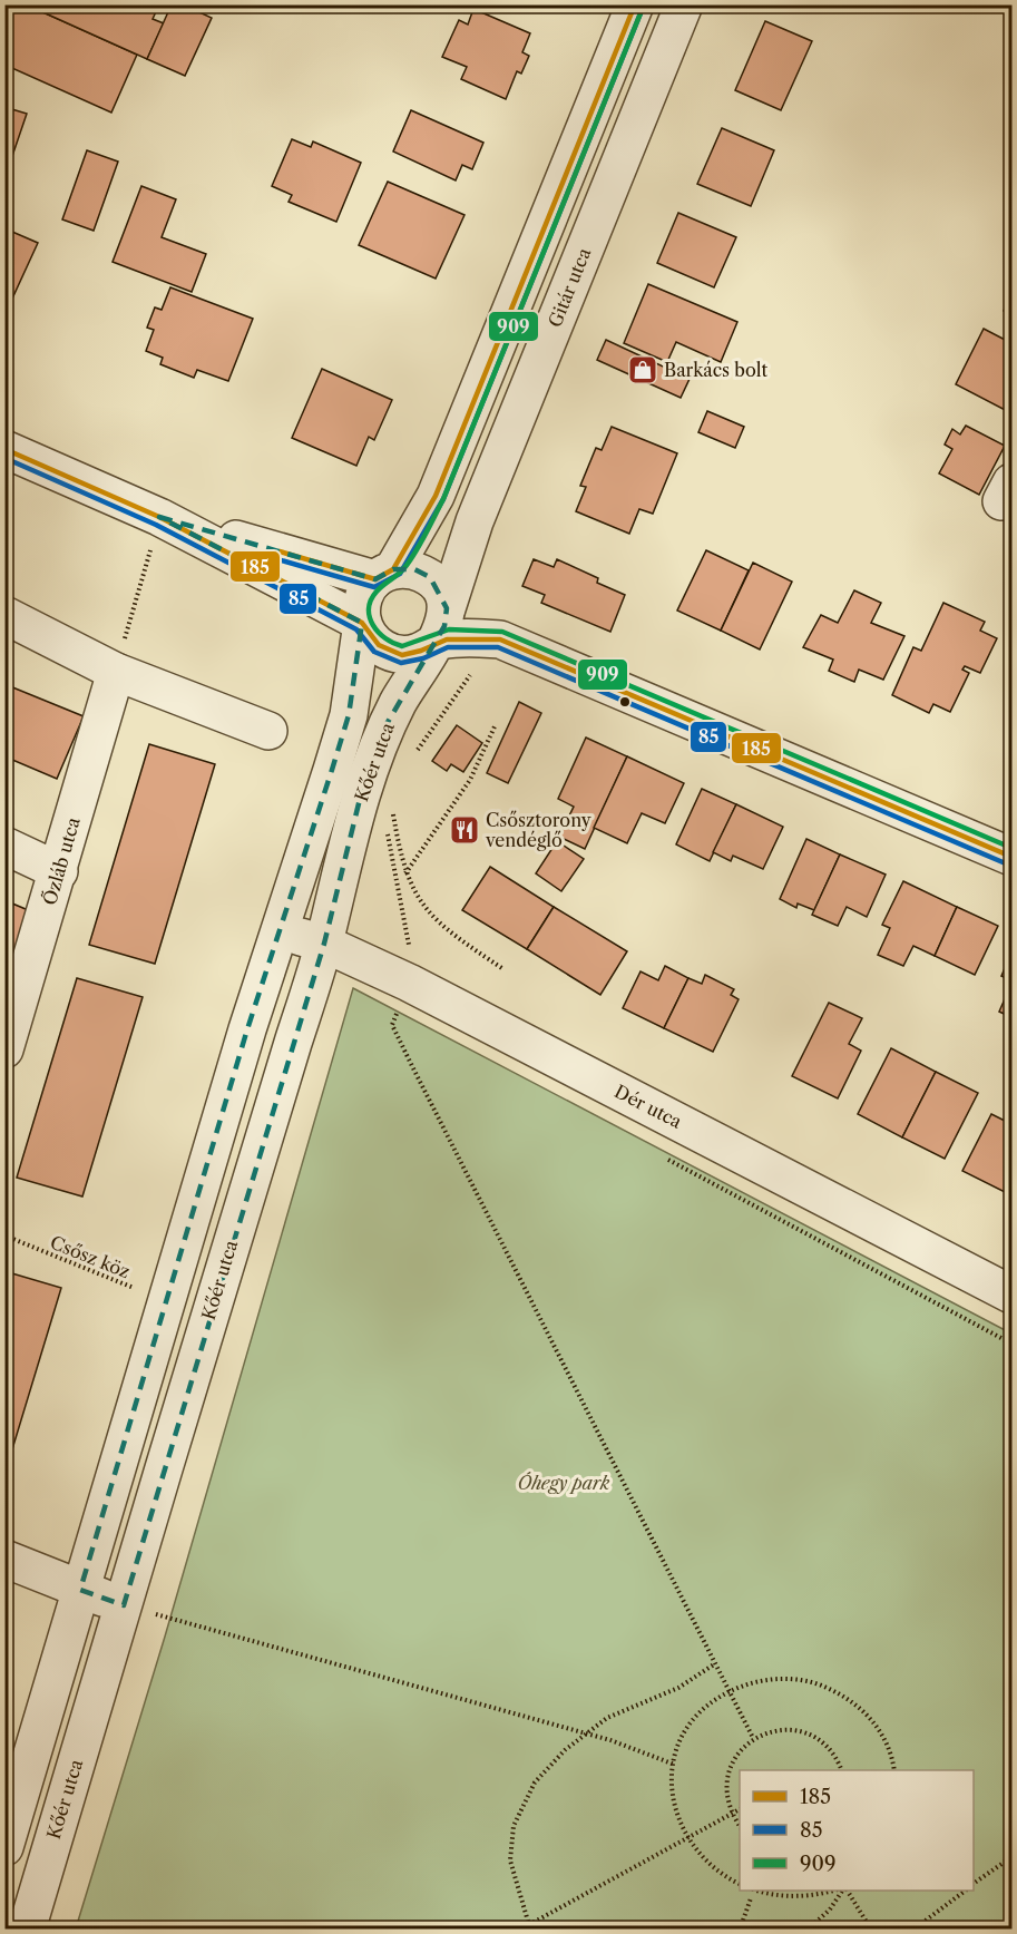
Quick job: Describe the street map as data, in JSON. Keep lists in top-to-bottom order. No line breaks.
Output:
{"streets":{"street":["Gitár utca","Kőér utca","Őzláb utca","Dér utca"],"path":["Csősz köz"]},"crossings":[["Gitár utca","Kőér utca"],["Kőér utca","Dér utca"],["Kőér utca","Csősz köz"]],"parks":["Óhegy park"],"places":{"shop":["Barkács bolt"],"restaurant":["Csősztorony vendéglő"]},"lines":["transit line 185","transit line 85","transit line 909"],"legend":["185","85","909"]}
